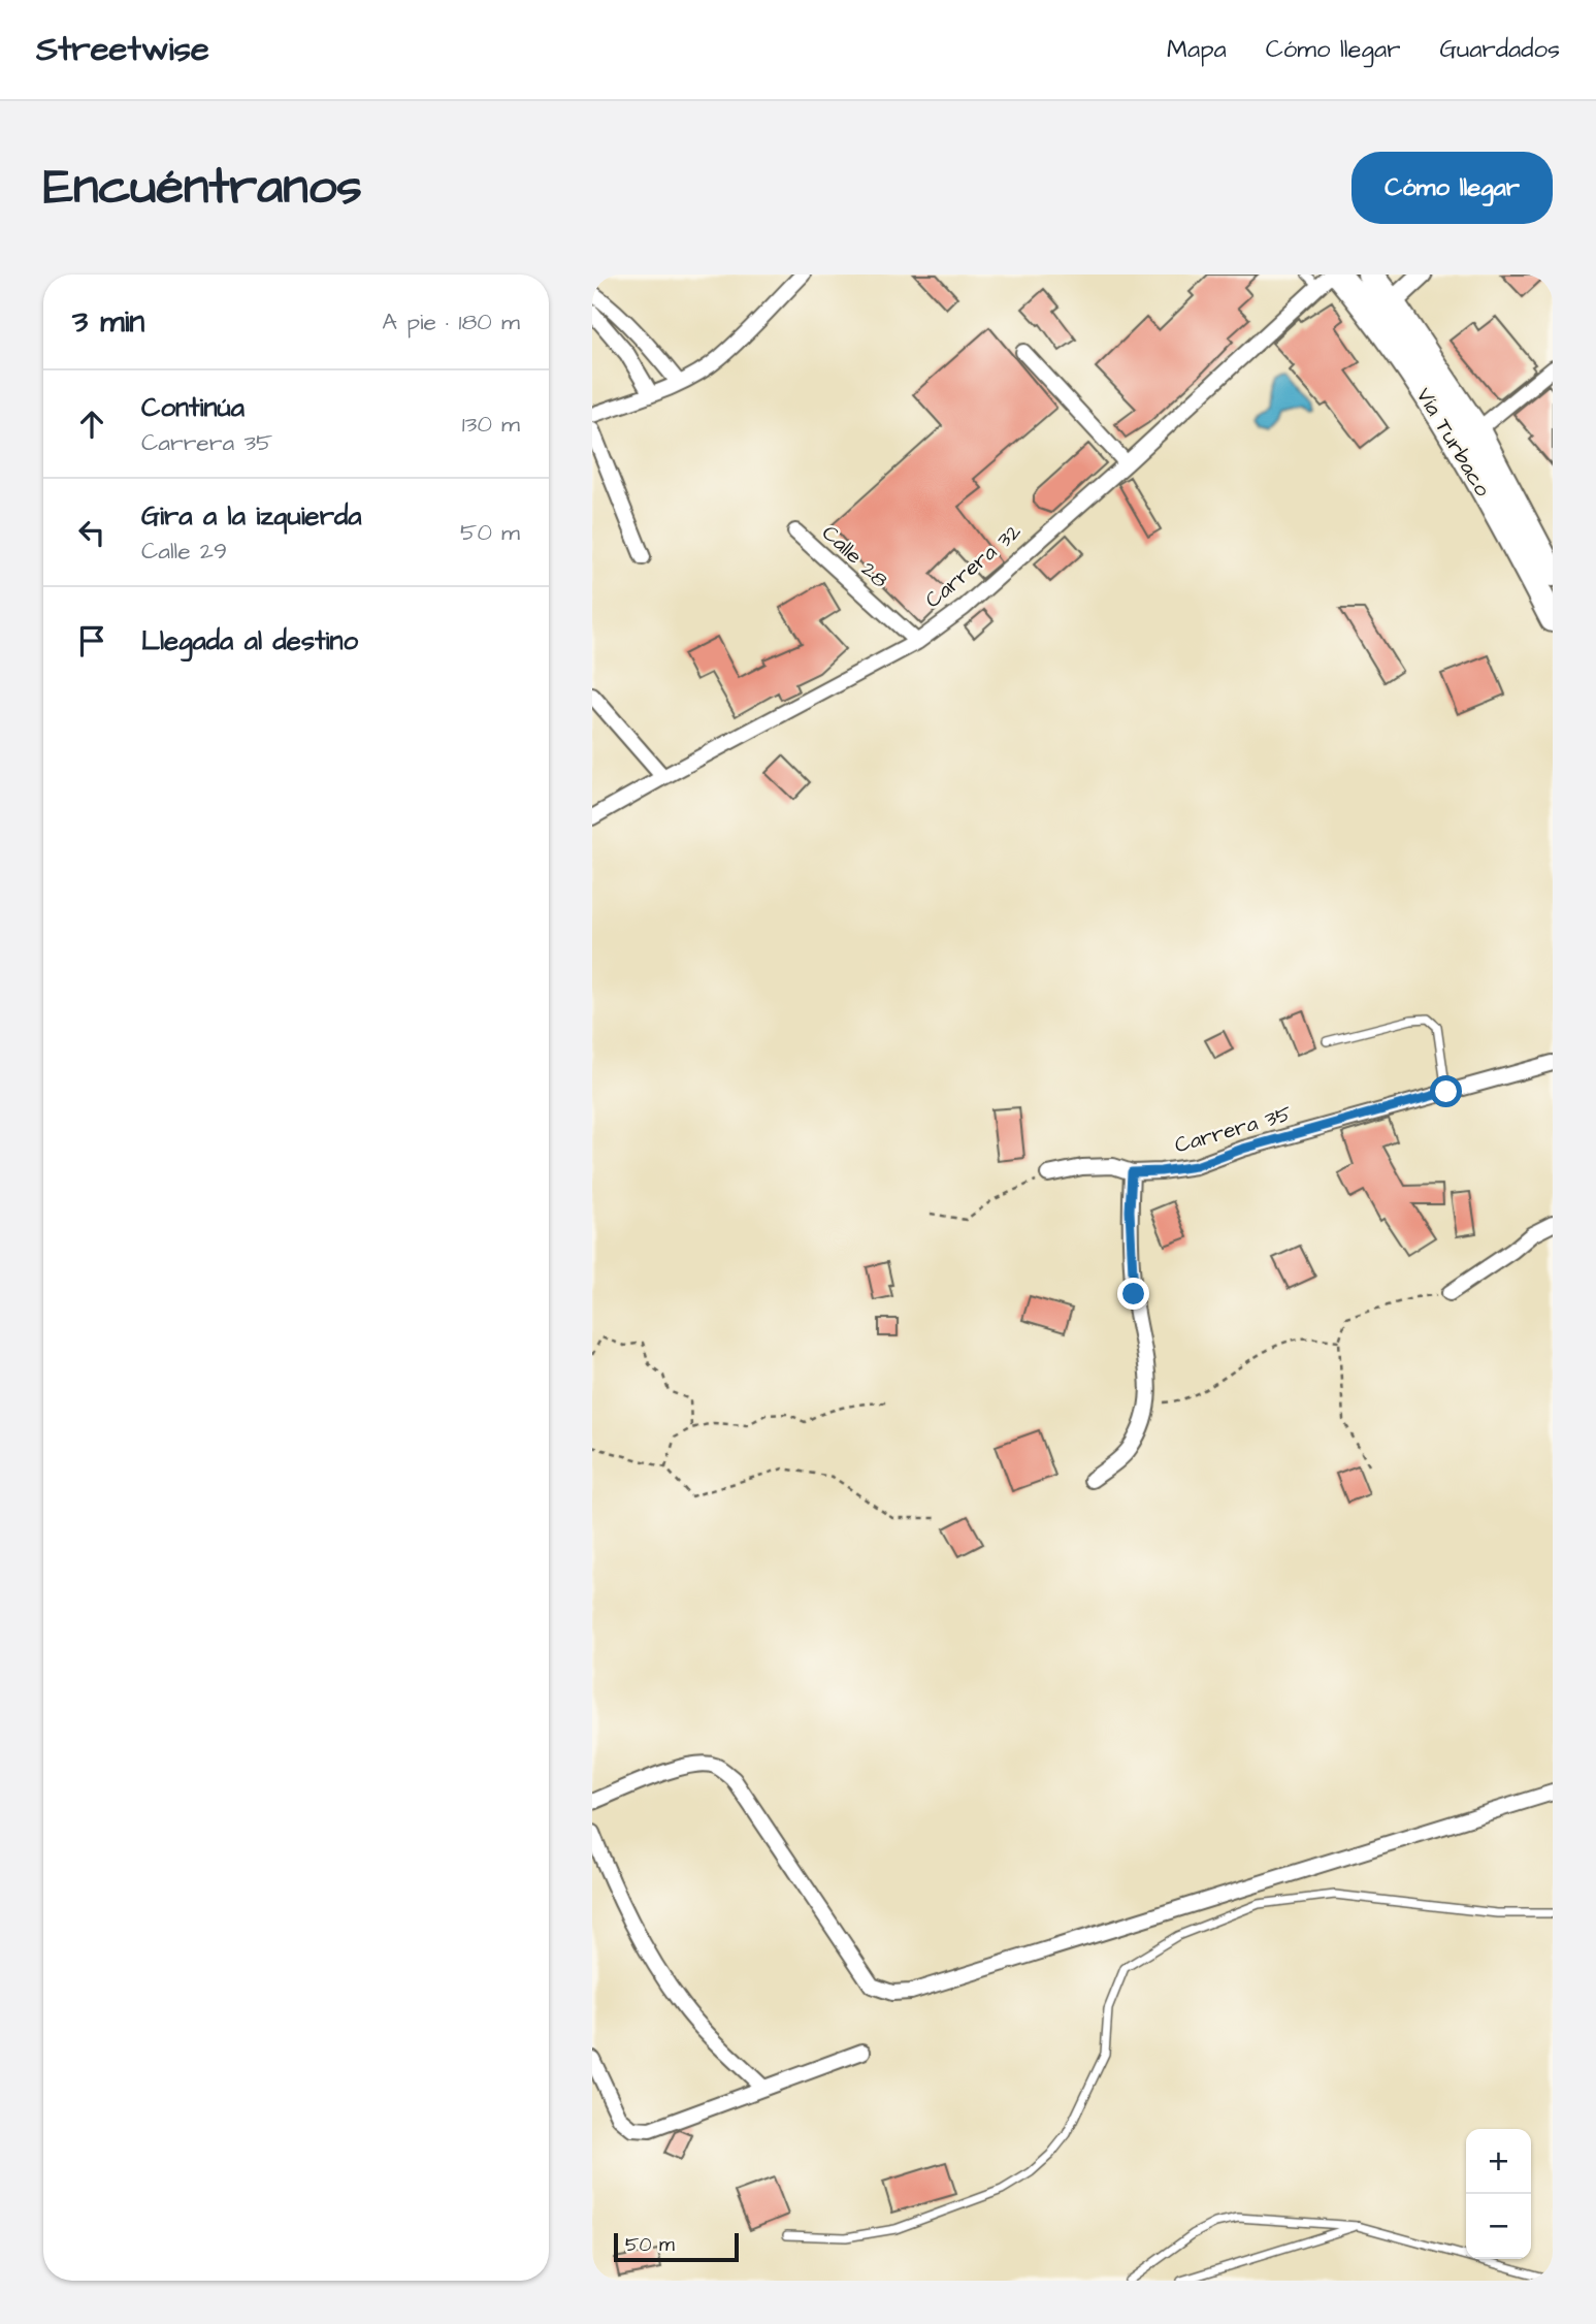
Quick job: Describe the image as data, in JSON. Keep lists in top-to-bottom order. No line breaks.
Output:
{"streets":{"highway":["Vía Turbaco"],"street":["Calle 28","Carrera 32","Carrera 35"]},"crossings":[["Vía Turbaco","Carrera 32"],["Calle 28","Carrera 32"]],"scale_bar":"50 m","page":{"header":"Streetwise","nav":["Mapa","Cómo llegar","Guardados"],"buttons":"Cómo llegar","title":"Encuéntranos","heading":["3 min","A pie · 180 m"],"list":[["Continúa","Carrera 35","130 m"],["Gira a la izquierda","Calle 29","50 m"],"Llegada al destino"],"map_buttons":["+","−"],"scale":"50 m"}}
